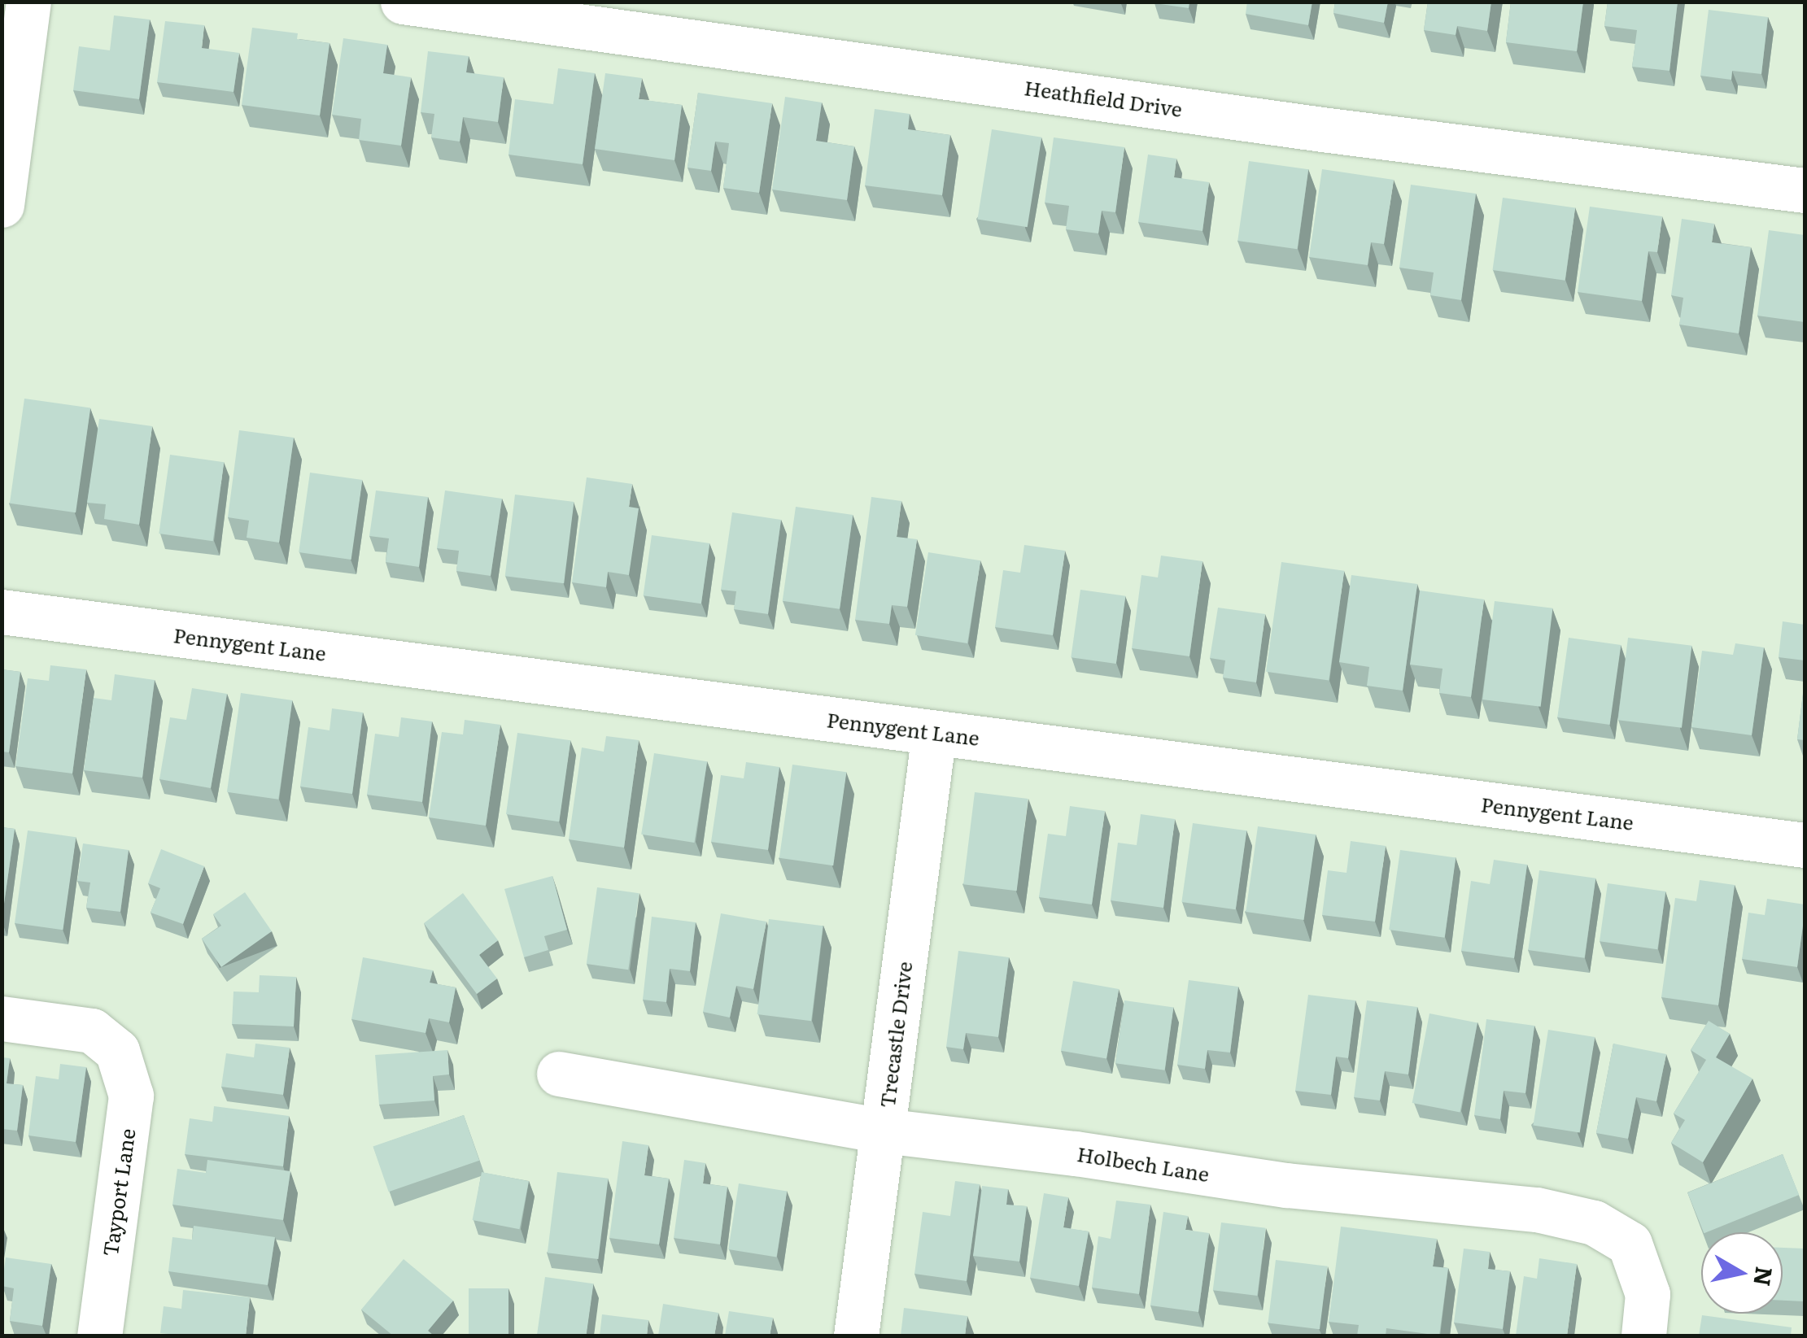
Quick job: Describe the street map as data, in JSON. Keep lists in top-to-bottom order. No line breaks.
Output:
{"streets":{"street":["Heathfield Drive","Pennygent Lane","Trecastle Drive","Holbech Lane","Tayport Lane"]},"crossings":[["Pennygent Lane","Trecastle Drive"],["Trecastle Drive","Holbech Lane"]],"north":"right"}
